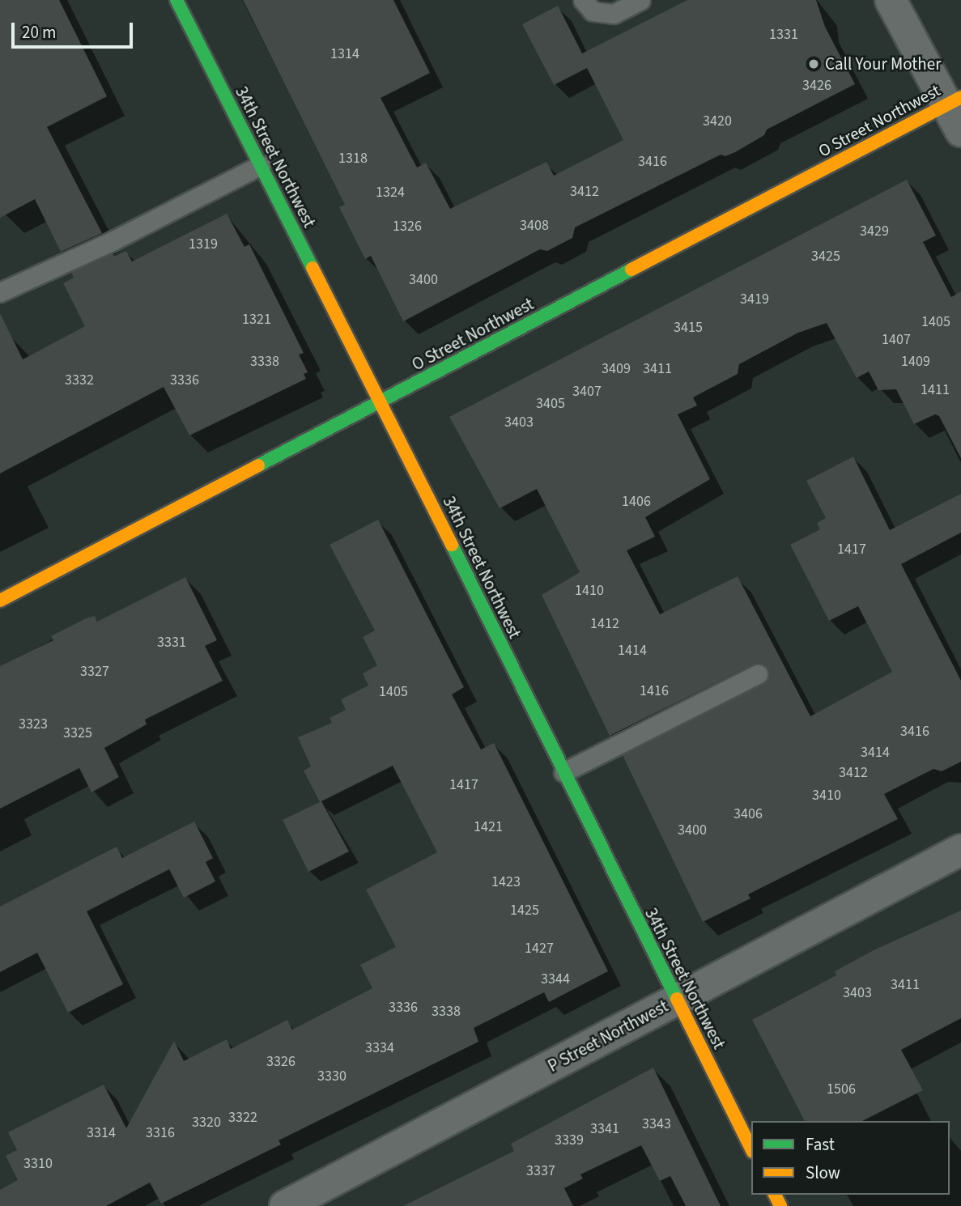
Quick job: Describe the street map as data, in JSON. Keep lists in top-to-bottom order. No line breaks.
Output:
{"streets":{"street":["O Street Northwest","34th Street Northwest","P Street Northwest"]},"crossings":[["O Street Northwest","34th Street Northwest"],["34th Street Northwest","P Street Northwest"]],"places":["Call Your Mother"],"house_numbers":["1331","1314","3426","3420","1318","3416","3412","1324","3408","1326","3429","1319","3425","3400","3419","1321","1405","3415","1407","3338","1409","3409","3411","3332","3336","1411","3407","3405","3403","1406","1417","1410","1412","3331","1414","3327","1416","1405","3323","3416","3325","3414","3412","1417","3410","3406","1421","3400","1423","1425","1427","3344","3411","3403","3336","3338","3334","3326","3330","1506","3322","3320","3343","3341","3314","3316","3339","3310","3337"],"legend":["Fast","Slow"],"scale_bar":"20 m"}
